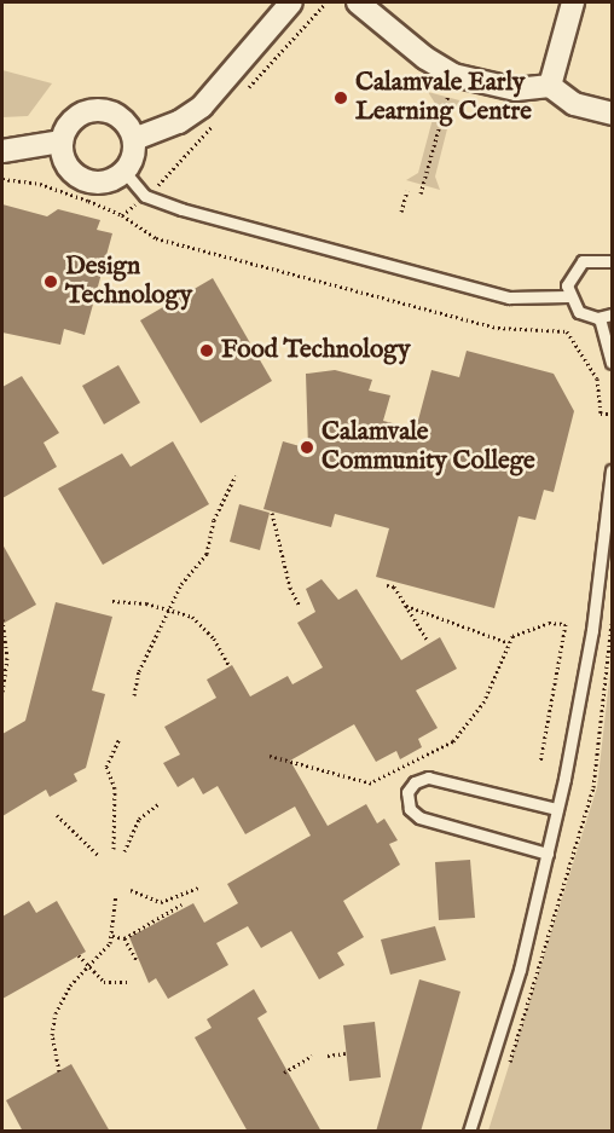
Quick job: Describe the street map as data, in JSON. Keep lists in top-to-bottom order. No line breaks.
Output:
{"places":["Calamvale Early Learning Centre","Design Technology","Food Technology","Calamvale Community College"]}
